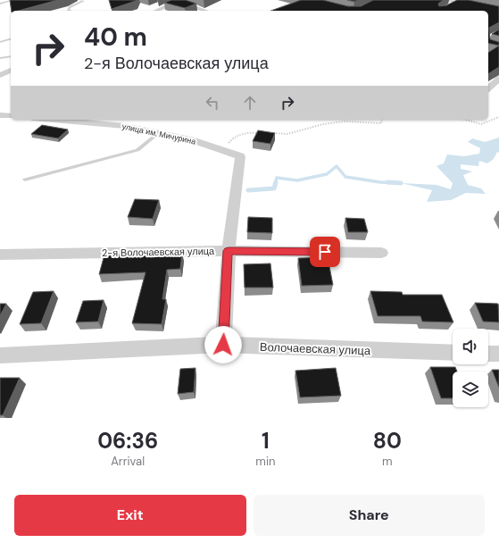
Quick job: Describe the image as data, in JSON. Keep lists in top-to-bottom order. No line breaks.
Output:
{"streets":{"street":["улица им. Мичурина","2-я Волочаевская улица","Волочаевская улица"]},"crossings":[["улица им. Мичурина","2-я Волочаевская улица"]],"page":{"turn":["40 m","2-я Волочаевская улица"],"eta":["06:36","Arrival","1","min","80","m"],"buttons":["Exit","Share"]}}
